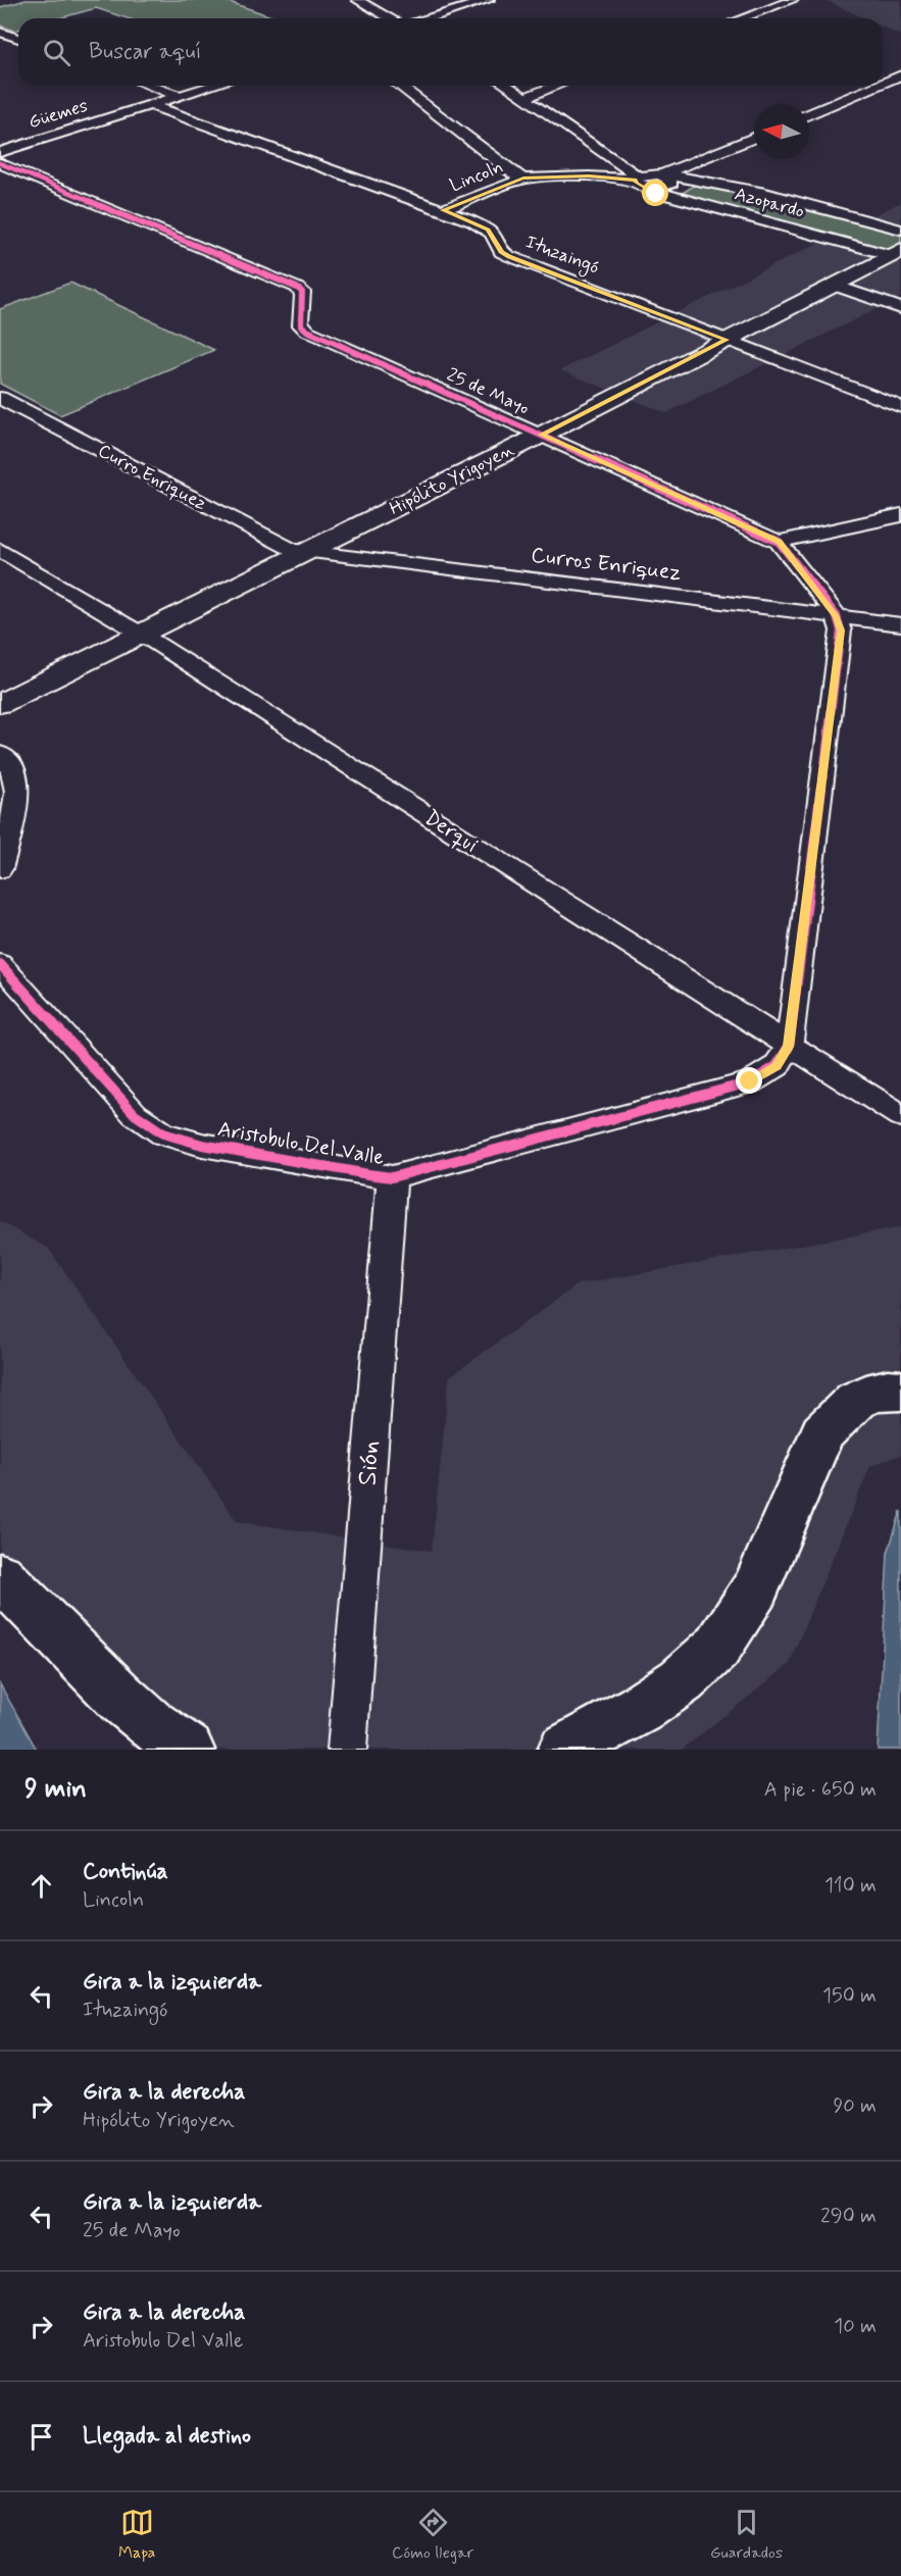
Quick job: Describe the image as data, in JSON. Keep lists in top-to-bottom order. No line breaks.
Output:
{"streets":{"street":["Güemes","Lincoln","Azopardo","Ituzaingó","25 de Mayo","Curro Enriquez","Hipólito Yrigoyen","Curros Enriquez","Derqui","Aristobulo Del Valle","Sión"]},"crossings":[["Güemes","Ituzaingó"],["Lincoln","Azopardo"],["Lincoln","Ituzaingó"],["Azopardo","Hipólito Yrigoyen"],["Ituzaingó","Hipólito Yrigoyen"],["25 de Mayo","Hipólito Yrigoyen"],["25 de Mayo","Curros Enriquez"],["Curro Enriquez","Hipólito Yrigoyen"],["Curro Enriquez","Curros Enriquez"],["Hipólito Yrigoyen","Curros Enriquez"],["Hipólito Yrigoyen","Derqui"],["Derqui","Aristobulo Del Valle"],["Aristobulo Del Valle","Sión"]],"north":"left","page":{"search":"Buscar aquí","heading":["9 min","A pie · 650 m"],"list":[["Continúa","Lincoln","110 m"],["Gira a la izquierda","Ituzaingó","150 m"],["Gira a la derecha","Hipólito Yrigoyen","90 m"],["Gira a la izquierda","25 de Mayo","290 m"],["Gira a la derecha","Aristobulo Del Valle","10 m"],"Llegada al destino"],"nav":["Mapa","Cómo llegar","Guardados"]}}
